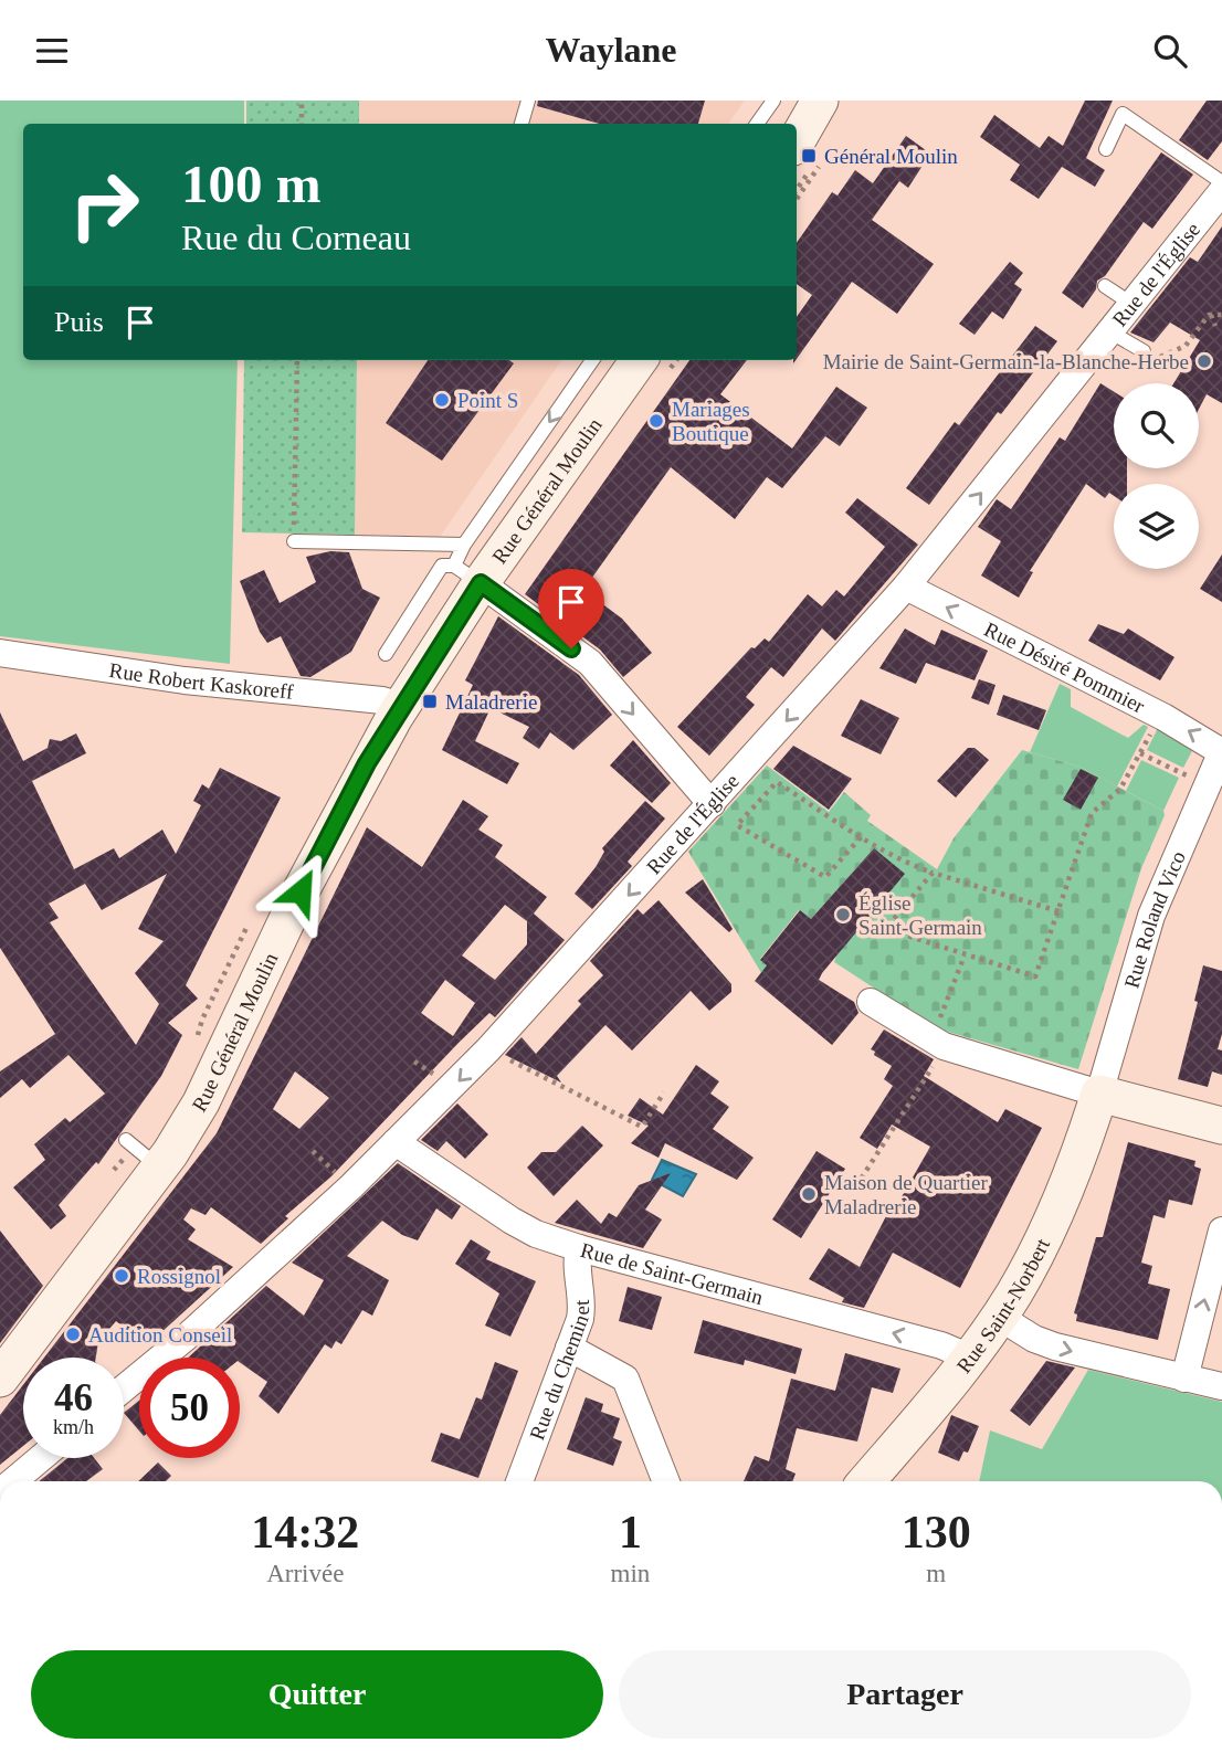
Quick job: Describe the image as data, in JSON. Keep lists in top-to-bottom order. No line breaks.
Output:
{"streets":{"main road":["Rue Général Moulin","Rue Saint-Norbert"],"street":["Rue de l'Église","Rue Désiré Pommier","Rue Robert Kaskoreff","Rue Roland Vico","Rue de Saint-Germain","Rue du Cheminet"]},"crossings":[["Rue de l'Église","Rue Désiré Pommier"],["Rue de l'Église","Rue de Saint-Germain"],["Rue Général Moulin","Rue Robert Kaskoreff"],["Rue Désiré Pommier","Rue Roland Vico"],["Rue Roland Vico","Rue Saint-Norbert"],["Rue de Saint-Germain","Rue Saint-Norbert"],["Rue de Saint-Germain","Rue du Cheminet"]],"one_way":["Rue Désiré Pommier","Rue de Saint-Germain"],"places":{"transit":["Général Moulin","Maladrerie"],"other":["Mairie de Saint-Germain-la-Blanche-Herbe","Point S","Mariages Boutique","Église Saint-Germain","Maison de Quartier Maladrerie","Rossignol","Audition Conseil"]},"page":{"header":"Waylane","turn":["100 m","Rue du Corneau"],"then":"Puis","speed":"46 km/h","limit":"50","eta":["14:32","Arrivée","1","min","130","m"],"buttons":["Quitter","Partager"]}}
